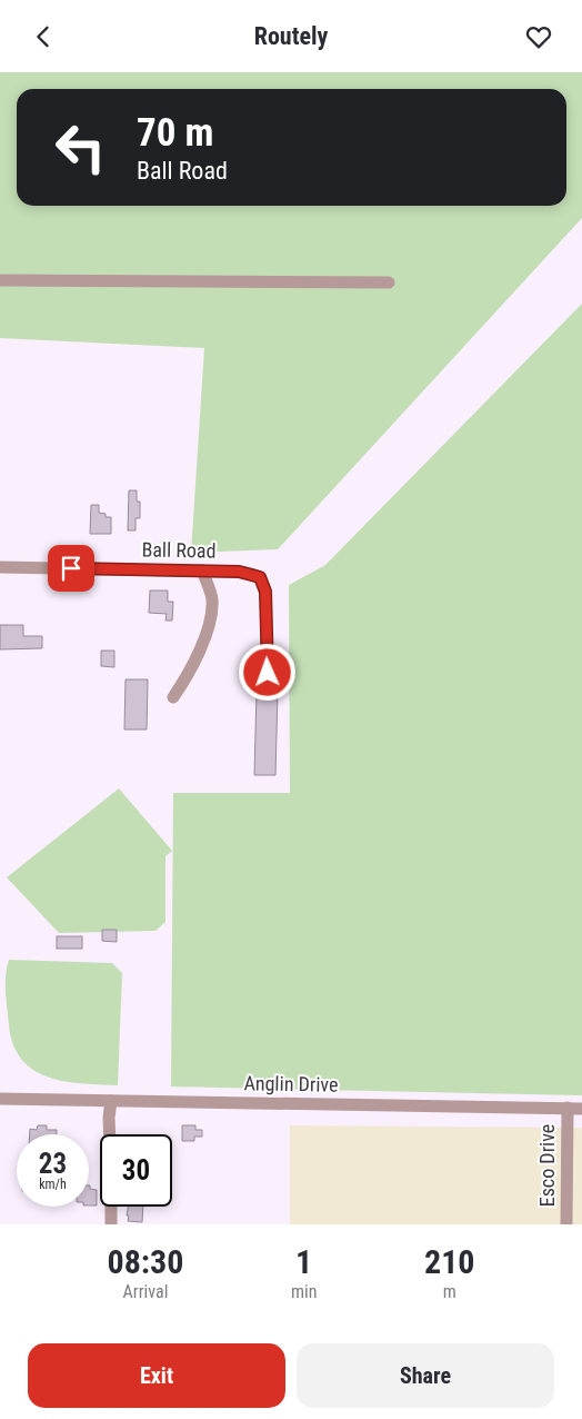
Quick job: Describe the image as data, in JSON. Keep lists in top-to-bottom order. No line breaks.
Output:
{"streets":{"street":["Ball Road","Anglin Drive","Esco Drive"]},"crossings":[["Anglin Drive","Esco Drive"]],"page":{"header":"Routely","turn":["70 m","Ball Road"],"speed":"23 km/h","limit":"30","eta":["08:30","Arrival","1","min","210","m"],"buttons":["Exit","Share"]}}
